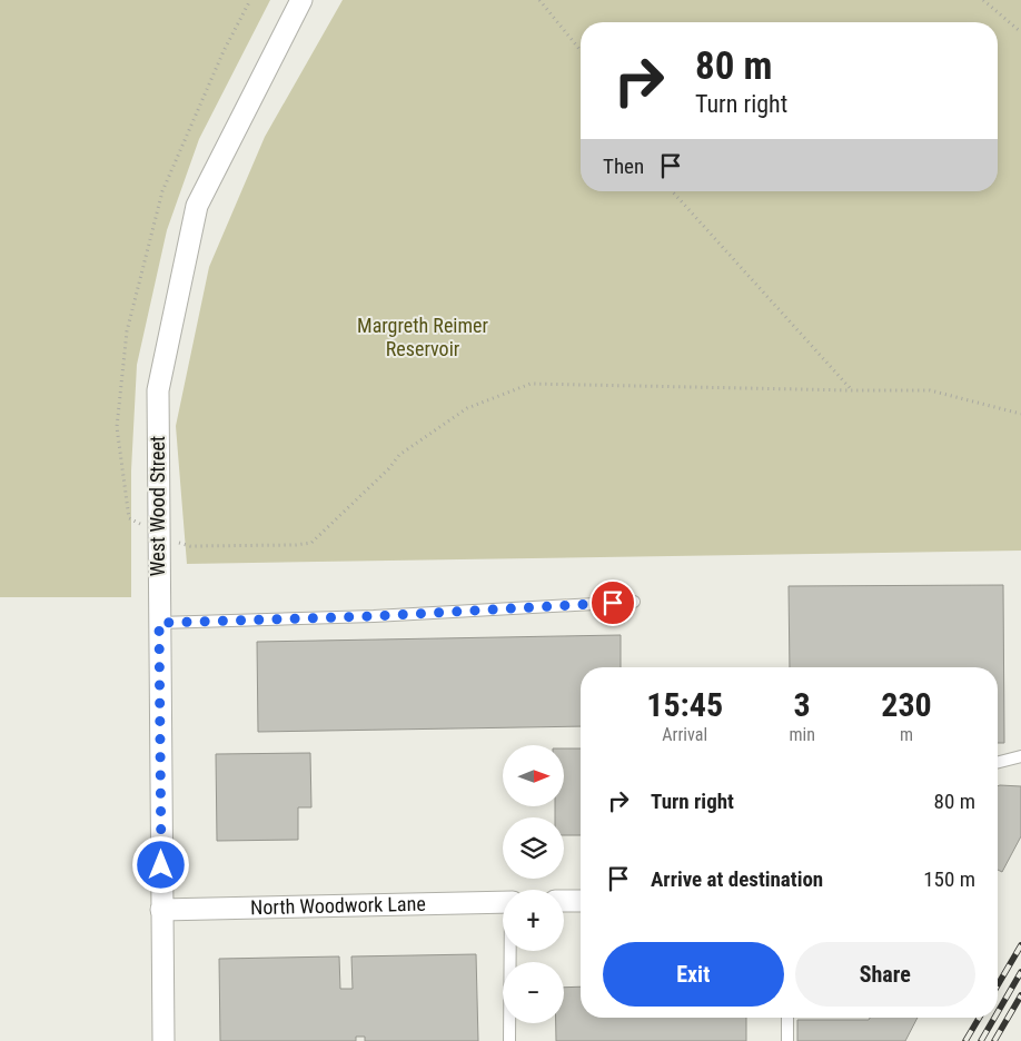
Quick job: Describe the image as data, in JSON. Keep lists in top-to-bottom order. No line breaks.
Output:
{"streets":{"street":["West Wood Street","North Woodwork Lane"]},"crossings":[["West Wood Street","North Woodwork Lane"]],"parks":["Margreth Reimer Reservoir"],"north":"right","page":{"turn":["80 m","Turn right"],"then":"Then","eta":["15:45","Arrival","3","min","230","m"],"map_buttons":["+","−"],"list":[{"name":"Turn right","value":"80 m"},{"name":"Arrive at destination","value":"150 m"}],"buttons":["Exit","Share"]}}
